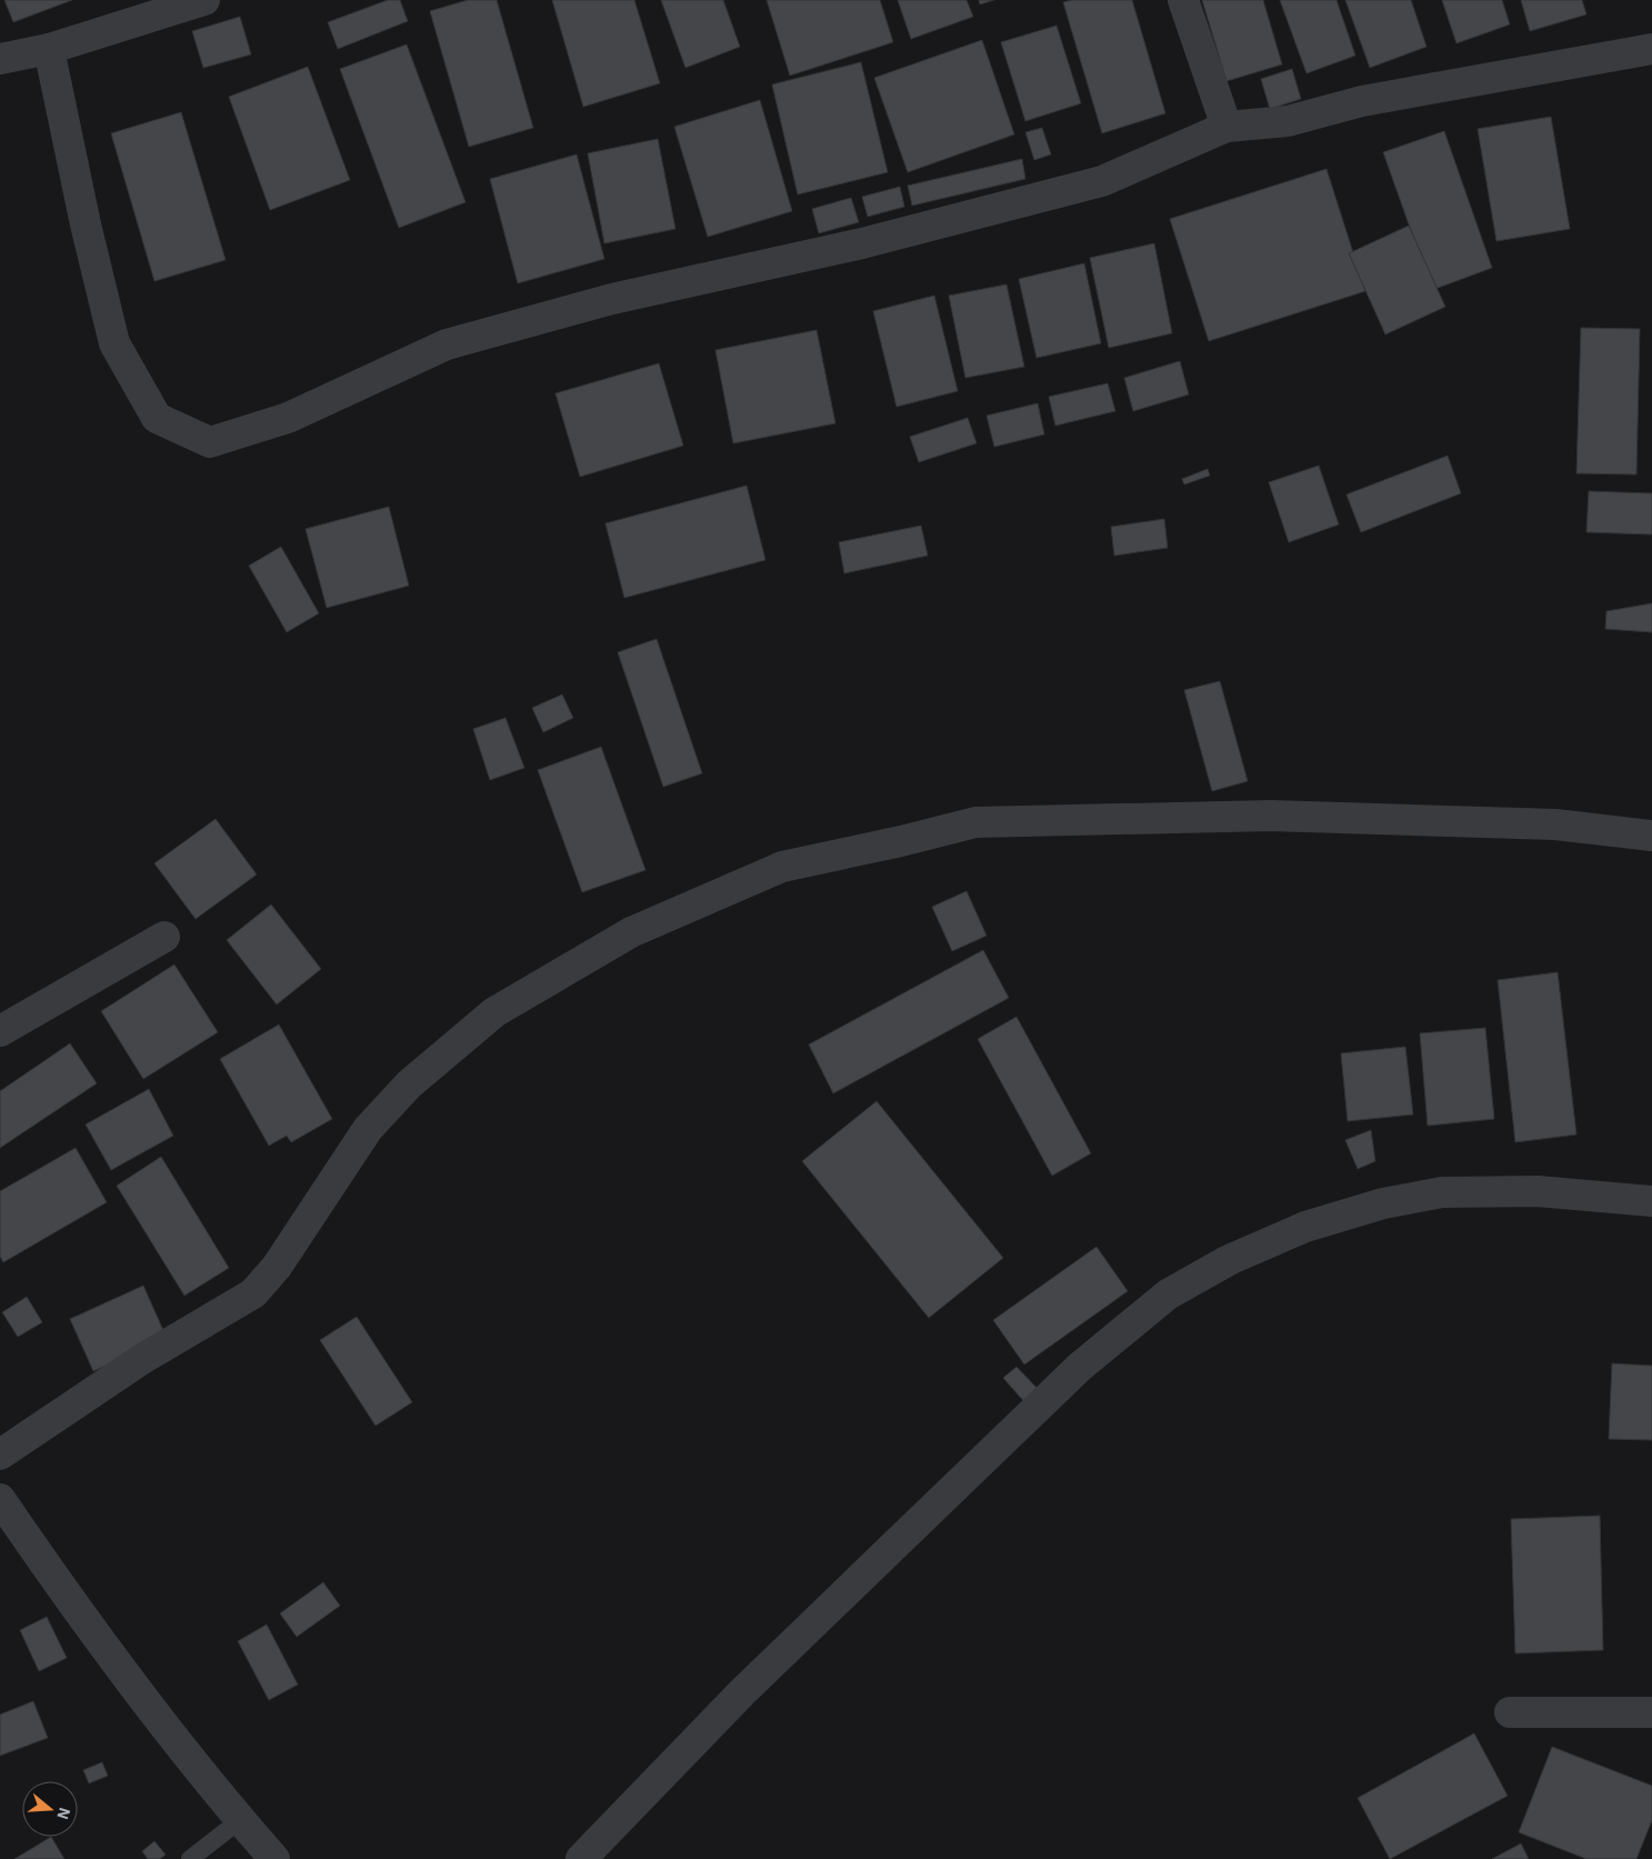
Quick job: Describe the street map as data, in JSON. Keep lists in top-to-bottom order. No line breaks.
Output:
{"north":"right"}
